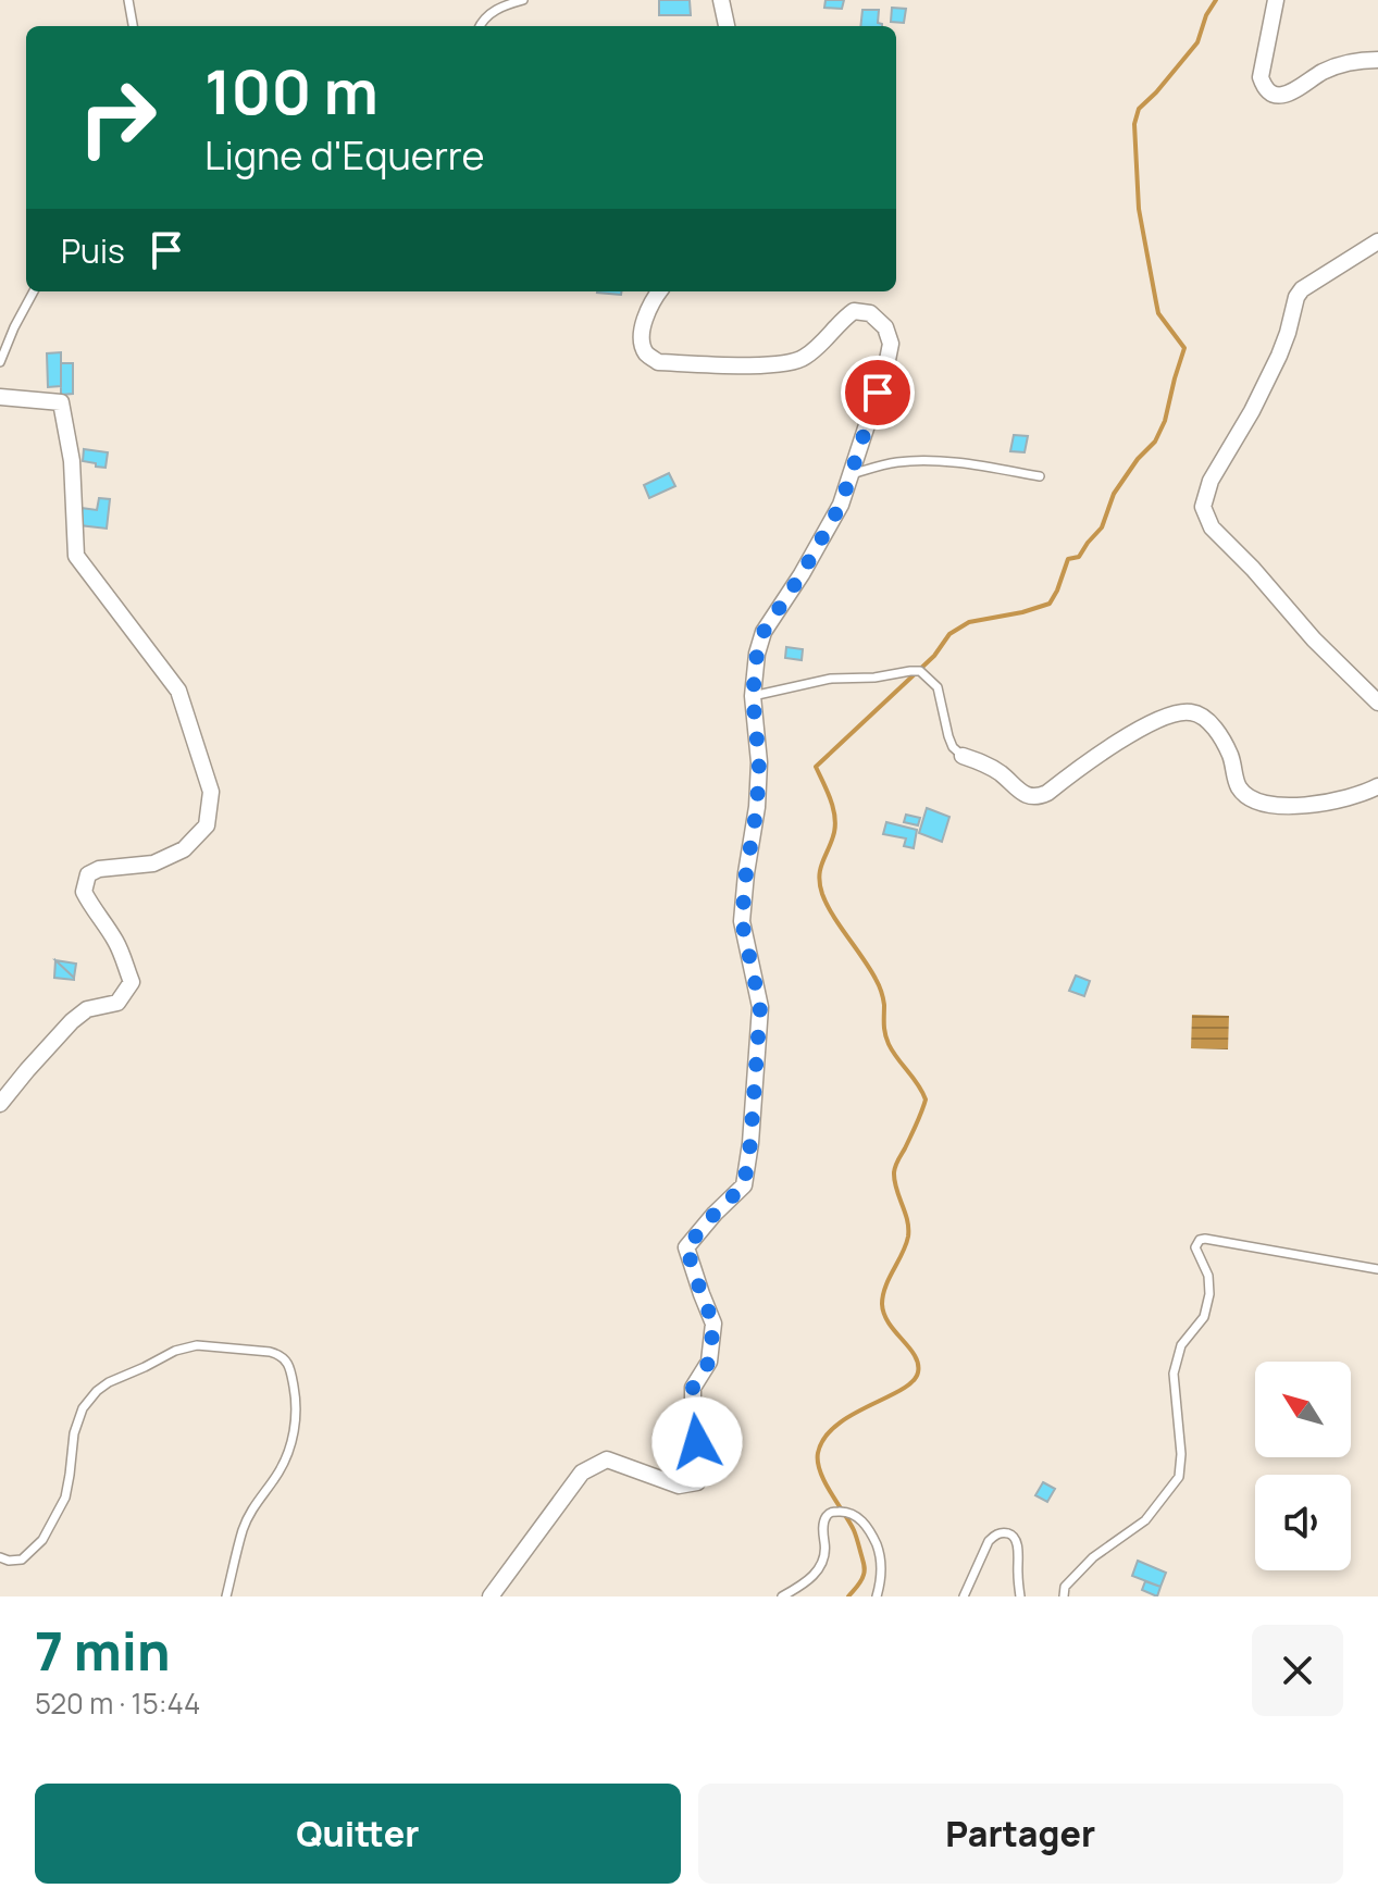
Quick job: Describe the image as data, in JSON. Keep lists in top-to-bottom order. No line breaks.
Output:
{"north":"top left","page":{"turn":["100 m","Ligne d'Equerre"],"then":"Puis","heading":["7 min","520 m · 15:44"],"buttons":["Quitter","Partager"]}}
